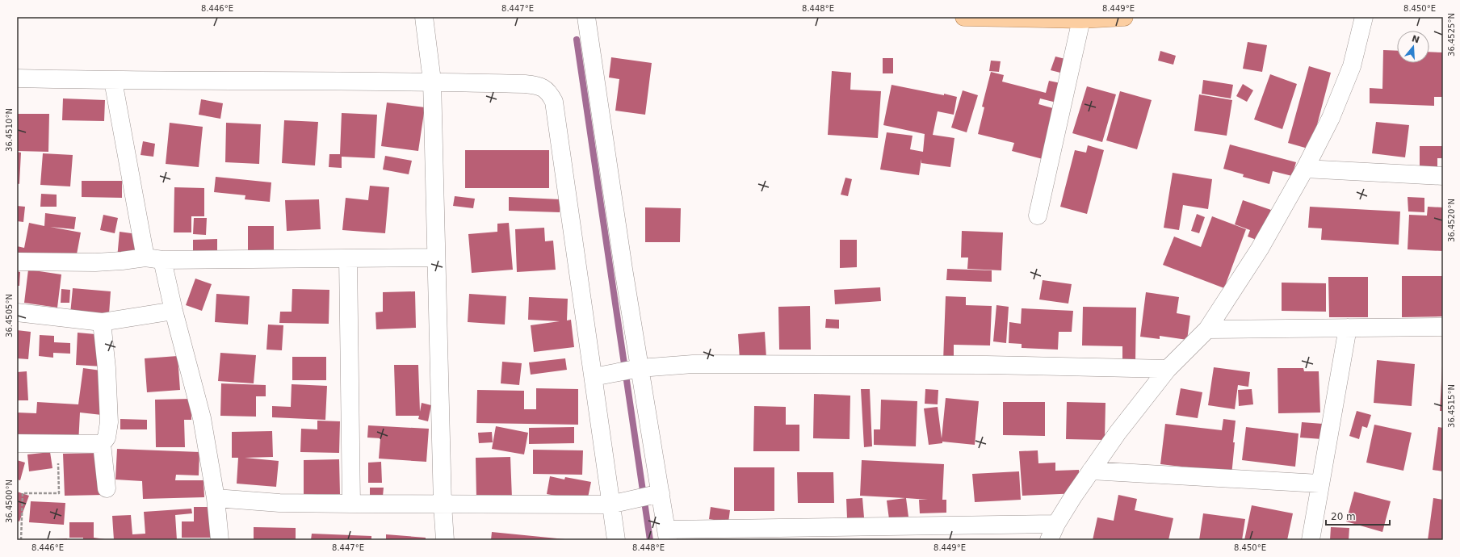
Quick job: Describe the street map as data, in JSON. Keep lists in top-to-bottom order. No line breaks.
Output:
{"scale_bar":"20 m","north":"top","coordinates":["8.446°E","8.447°E","8.448°E","8.449°E","8.450°E","36.4525°N","36.4510°N","36.4520°N","36.4505°N","36.4515°N","36.4500°N"]}
